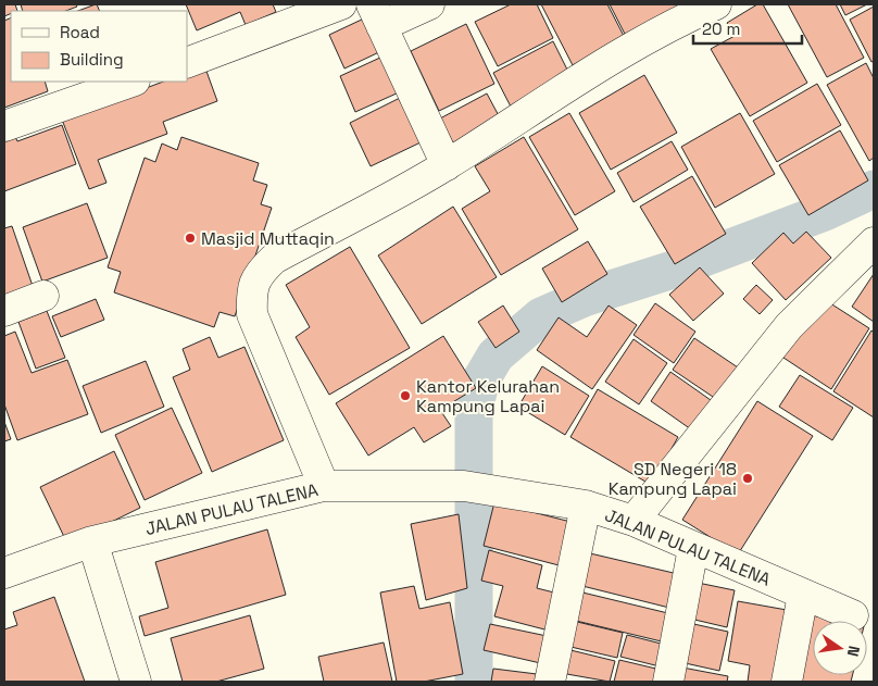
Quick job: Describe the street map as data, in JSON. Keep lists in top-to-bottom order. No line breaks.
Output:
{"streets":{"street":["JALAN PULAU TALENA"]},"places":["Masjid Muttaqin","Kantor Kelurahan Kampung Lapai","SD Negeri 18 Kampung Lapai"],"legend":["Road","Building"],"scale_bar":"20 m","north":"right"}
